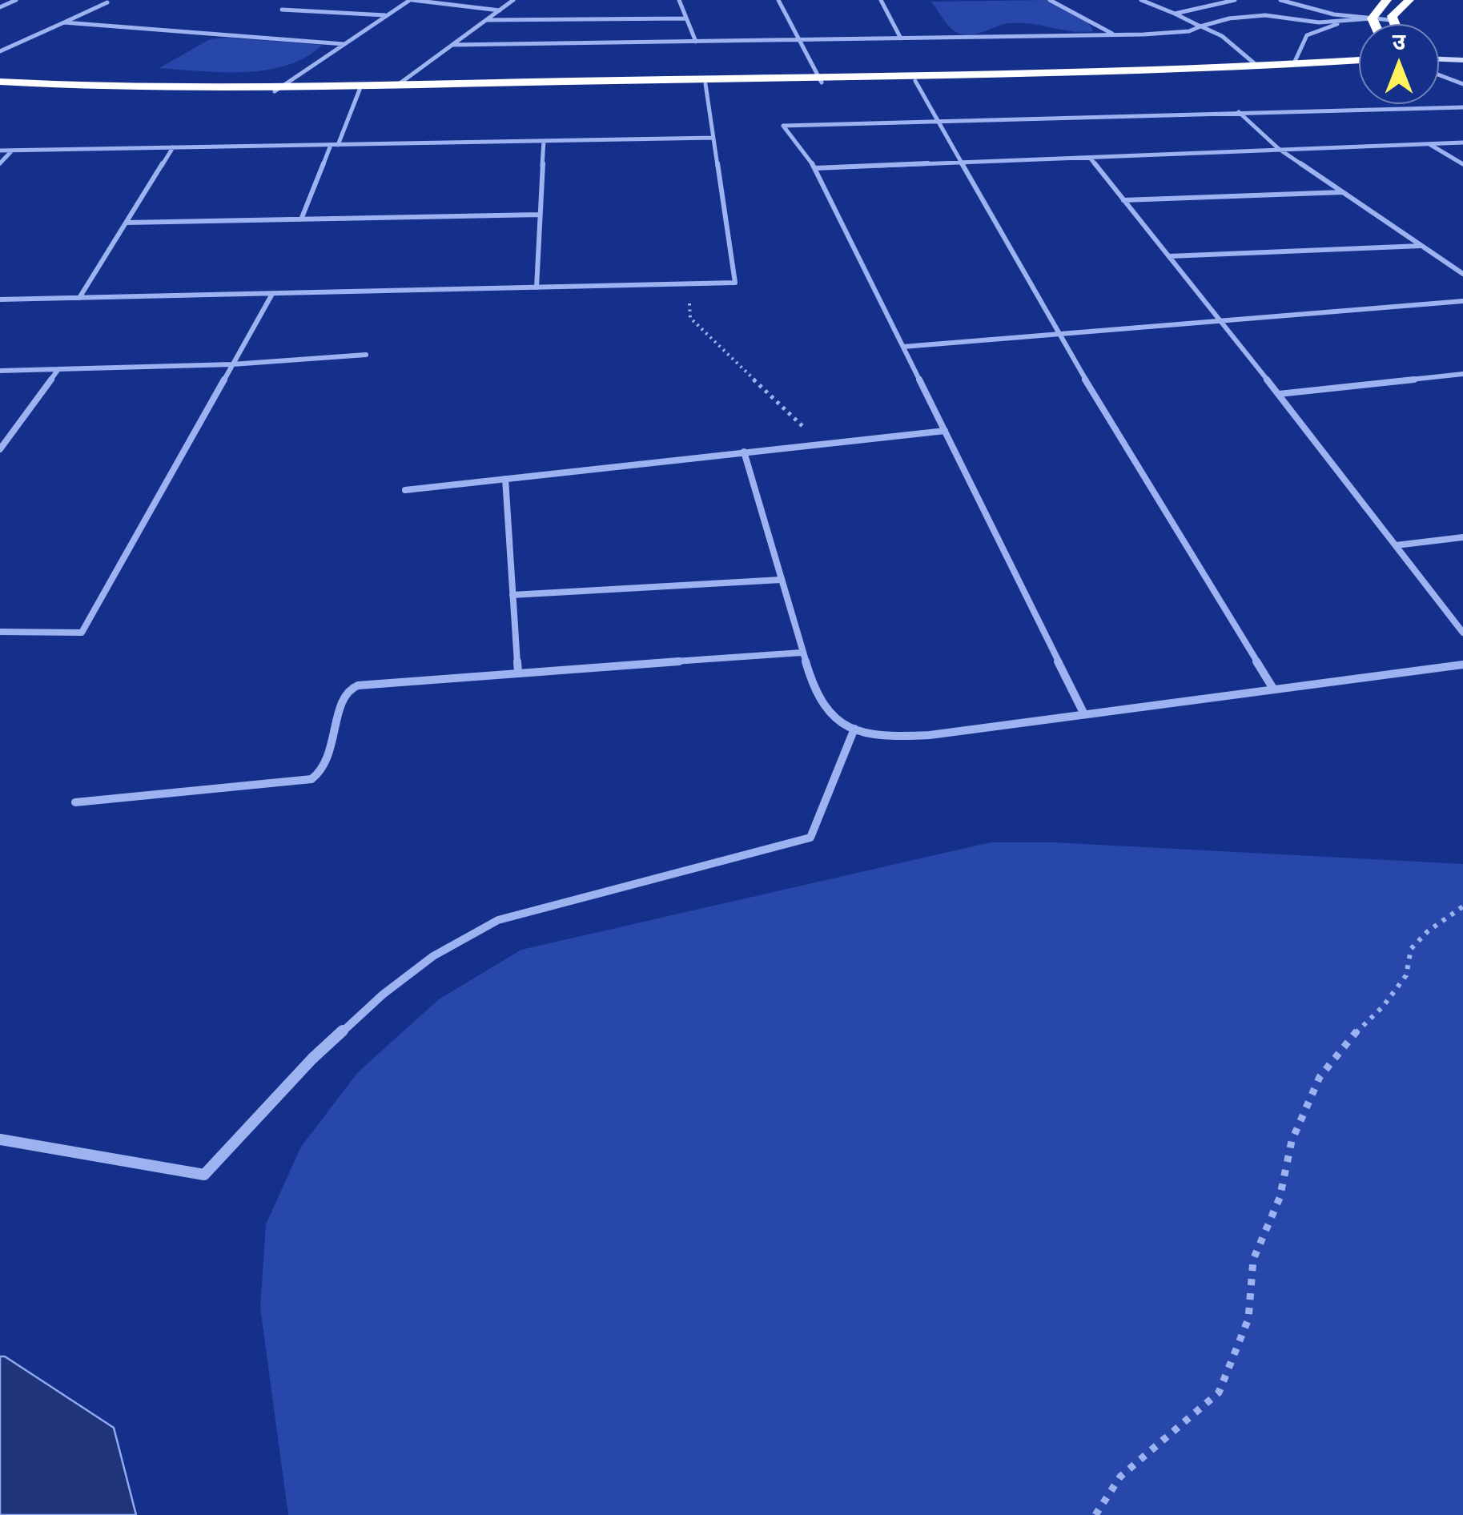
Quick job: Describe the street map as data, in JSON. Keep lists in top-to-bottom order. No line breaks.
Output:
{"north":"top"}
